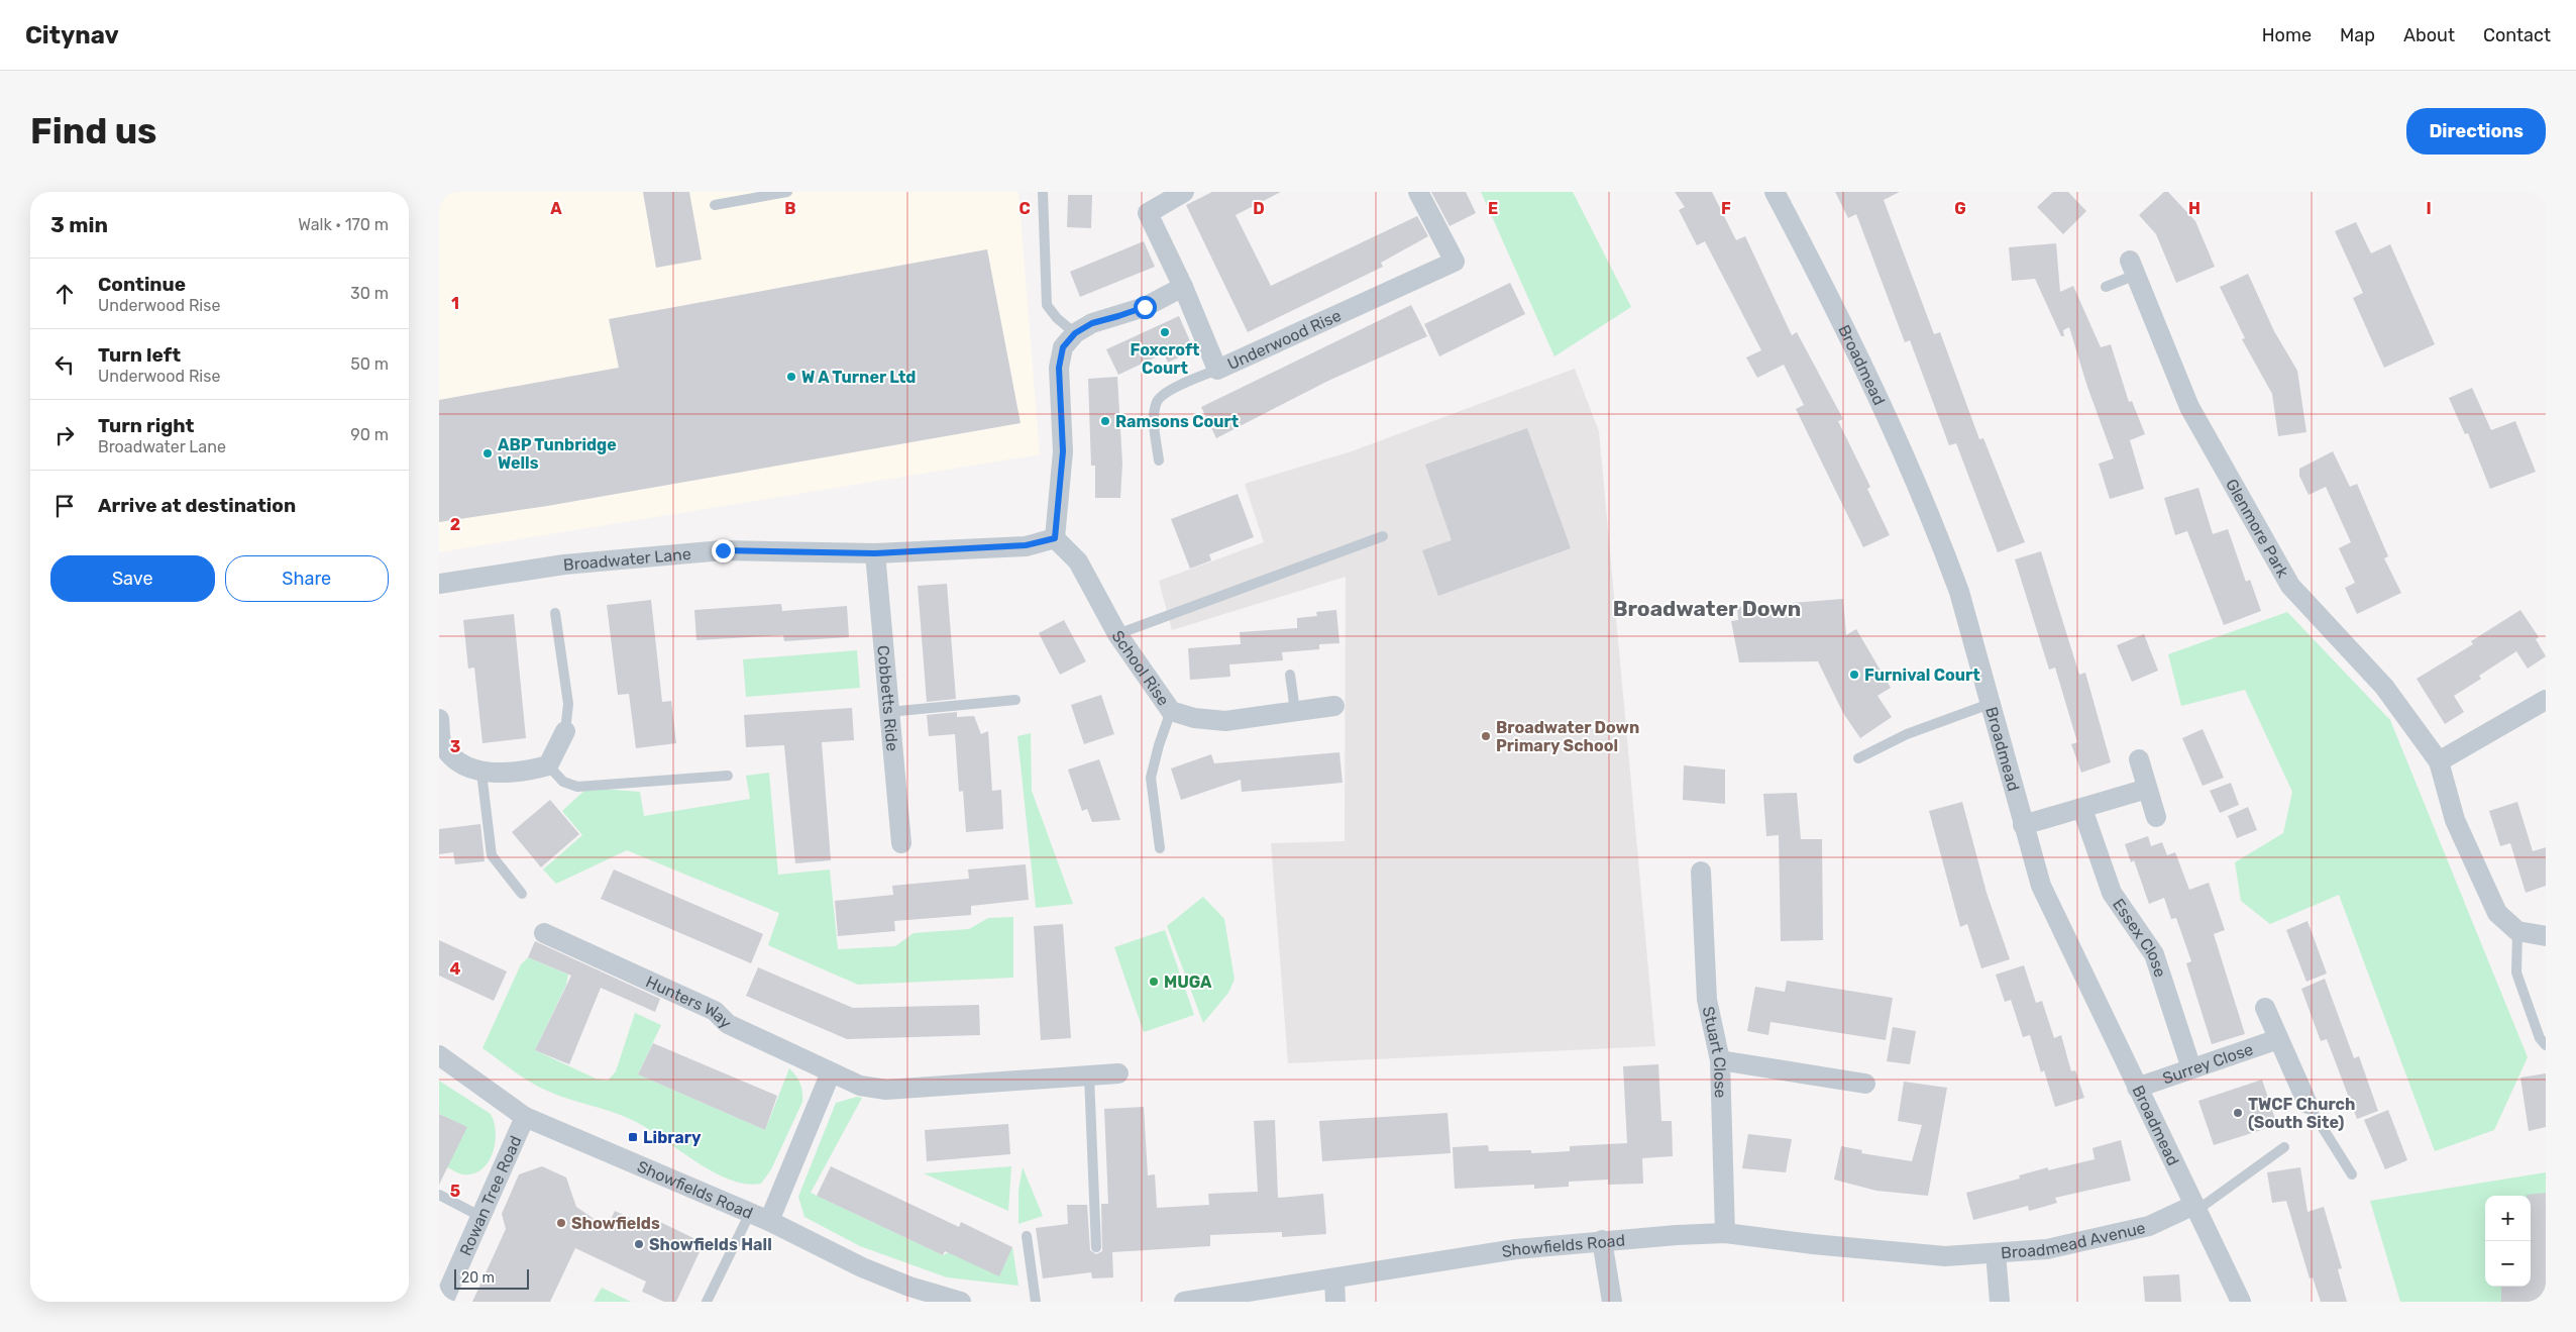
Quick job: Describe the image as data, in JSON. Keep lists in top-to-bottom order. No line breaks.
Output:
{"streets":{"street":["Underwood Rise","Broadmead","Glenmore Park","Broadwater Lane","School Rise","Cobbetts Ride","Essex Close","Hunters Way","Stuart Close","Surrey Close","Showfields Road","Rowan Tree Road","Broadmead Avenue"]},"crossings":[["Broadmead","Surrey Close"],["Broadmead","Broadmead Avenue"],["Broadwater Lane","School Rise"],["Broadwater Lane","Cobbetts Ride"],["Essex Close","Surrey Close"],["Stuart Close","Showfields Road"],["Showfields Road","Rowan Tree Road"],["Showfields Road","Broadmead Avenue"]],"districts":["Broadwater Down"],"places":{"other":["Foxcroft Court","W A Turner Ltd","Ramsons Court","ABP Tunbridge Wells","Furnival Court","Broadwater Down Primary School","MUGA","TWCF Church (South Site)","Showfields","Showfields Hall"],"transit":["Library"]},"scale_bar":"20 m","page":{"header":"Citynav","nav":["Home","Map","About","Contact"],"buttons":["Directions",["Save","Share"]],"title":"Find us","heading":["3 min","Walk · 170 m"],"list":[["Continue","Underwood Rise","30 m"],["Turn left","Underwood Rise","50 m"],["Turn right","Broadwater Lane","90 m"],"Arrive at destination"],"map_buttons":["+","−"],"scale":"20 m"},"grid":{"columns":["A","B","C","D","E","F","G","H","I"],"rows":["1","2","3","4","5"]}}
